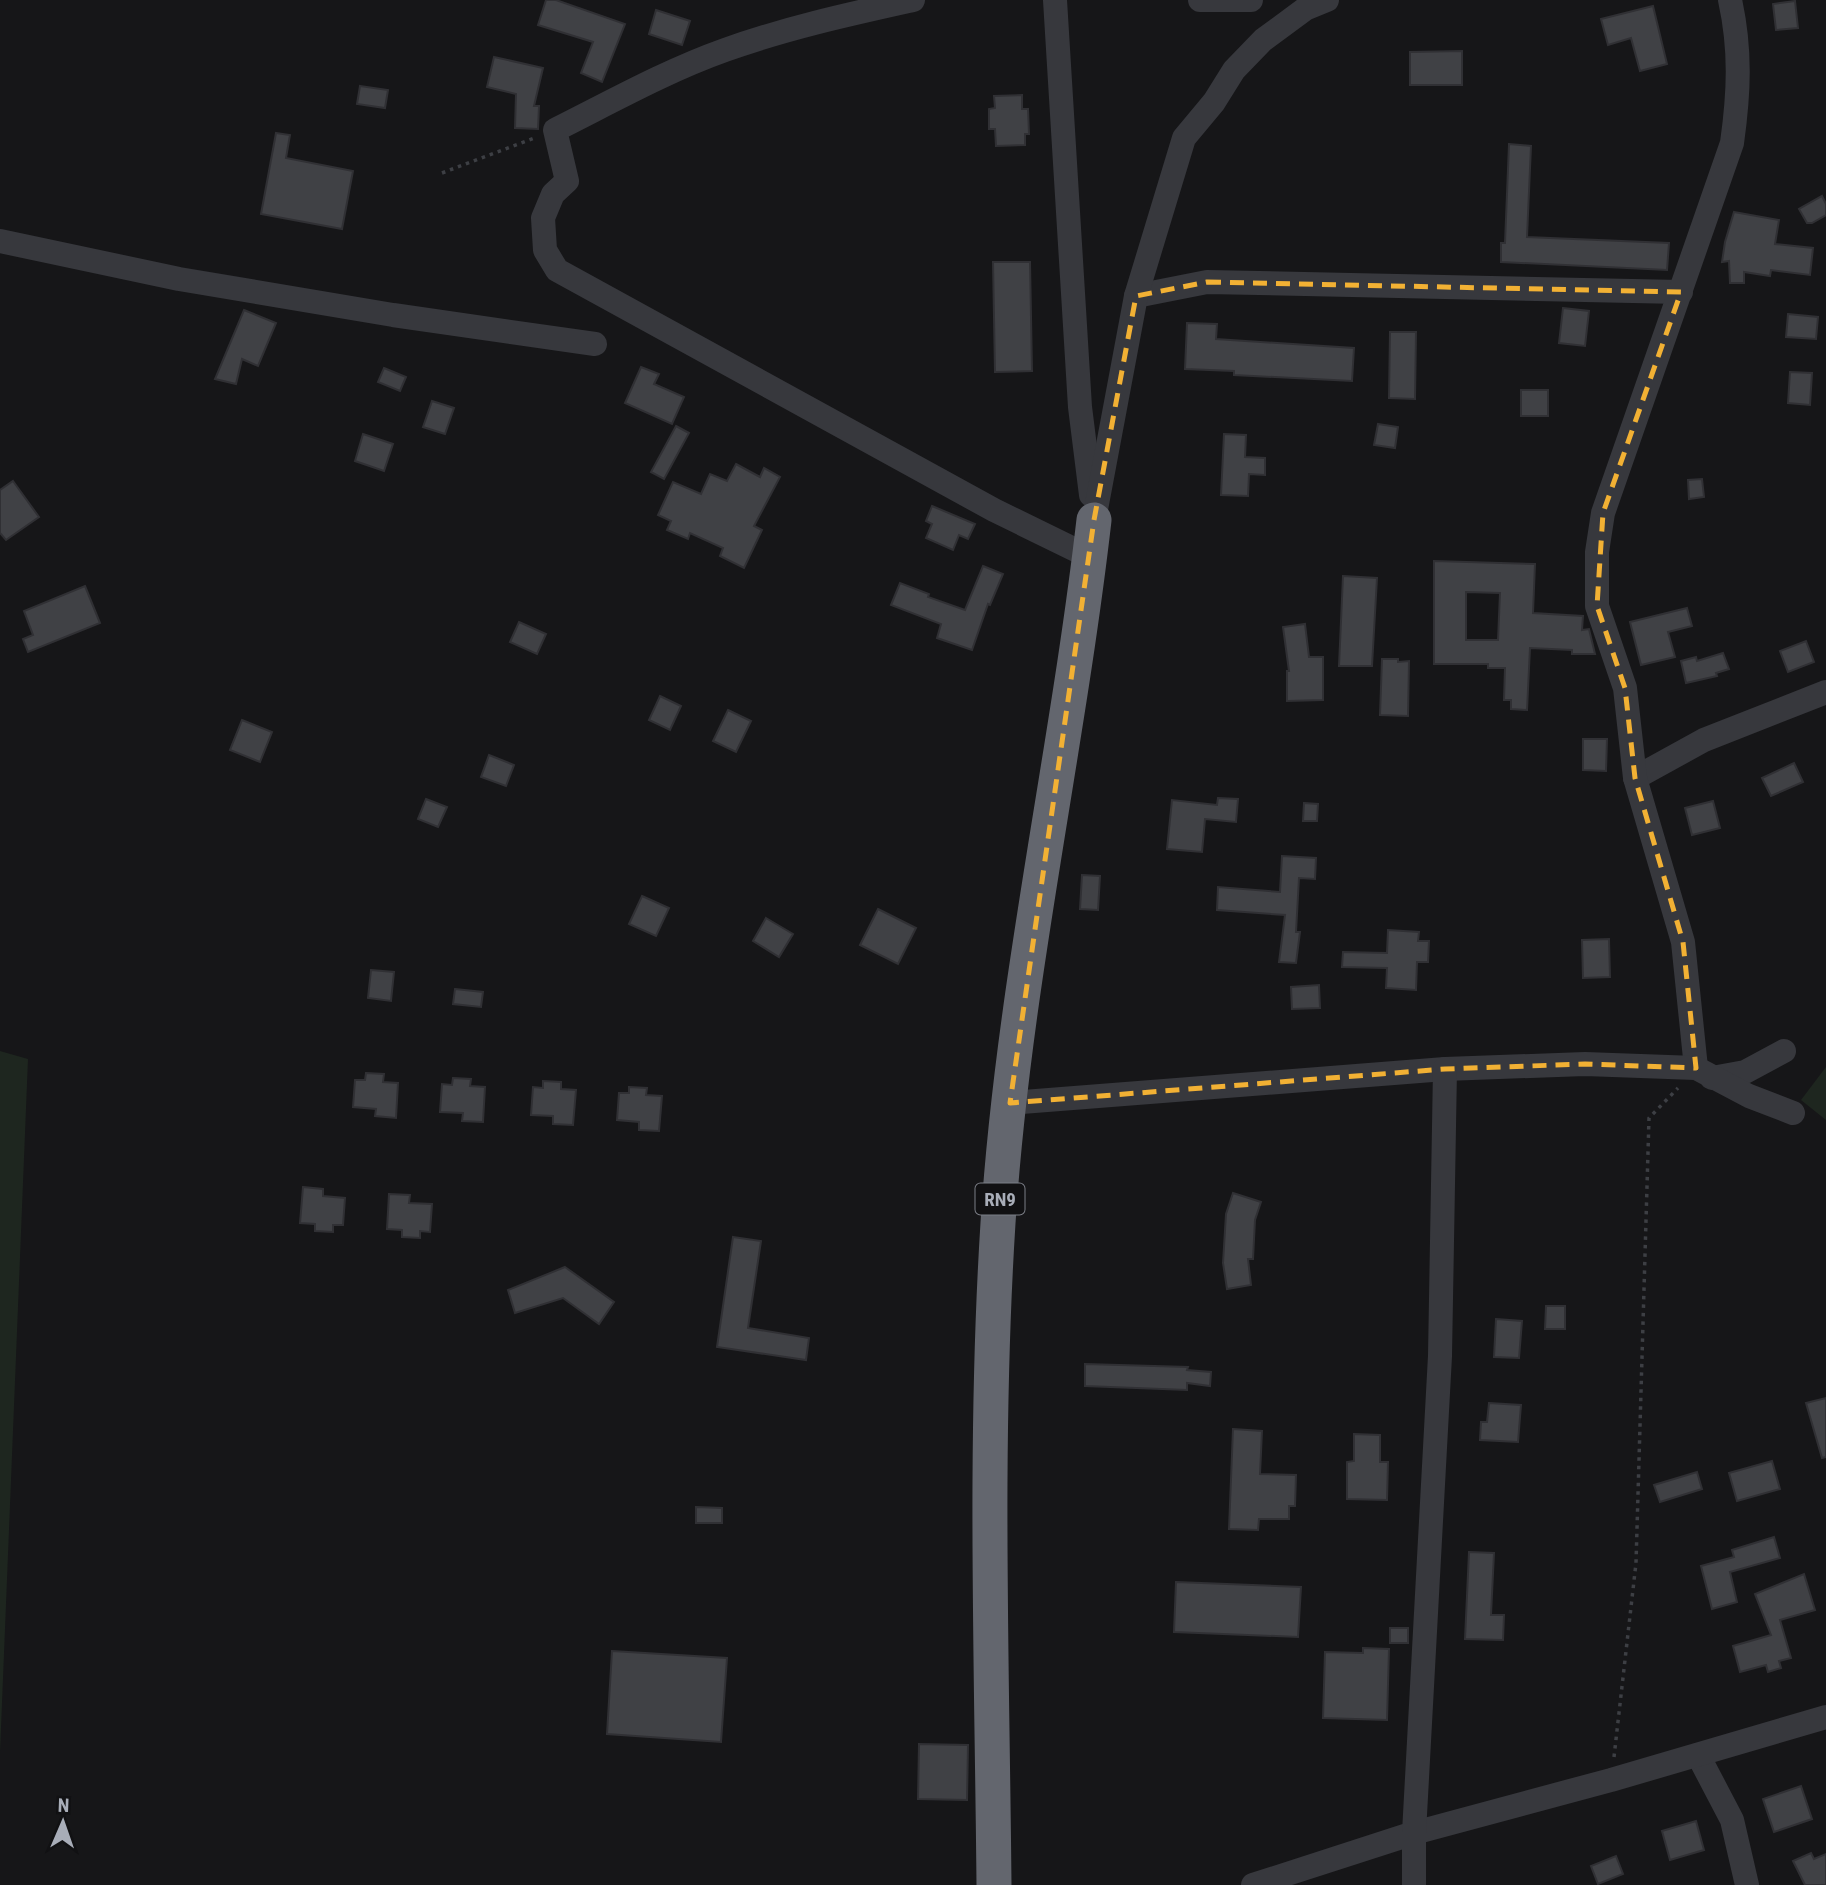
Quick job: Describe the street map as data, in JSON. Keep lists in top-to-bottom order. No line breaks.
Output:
{"streets":{"highway":["RN9"]},"north":"top"}
